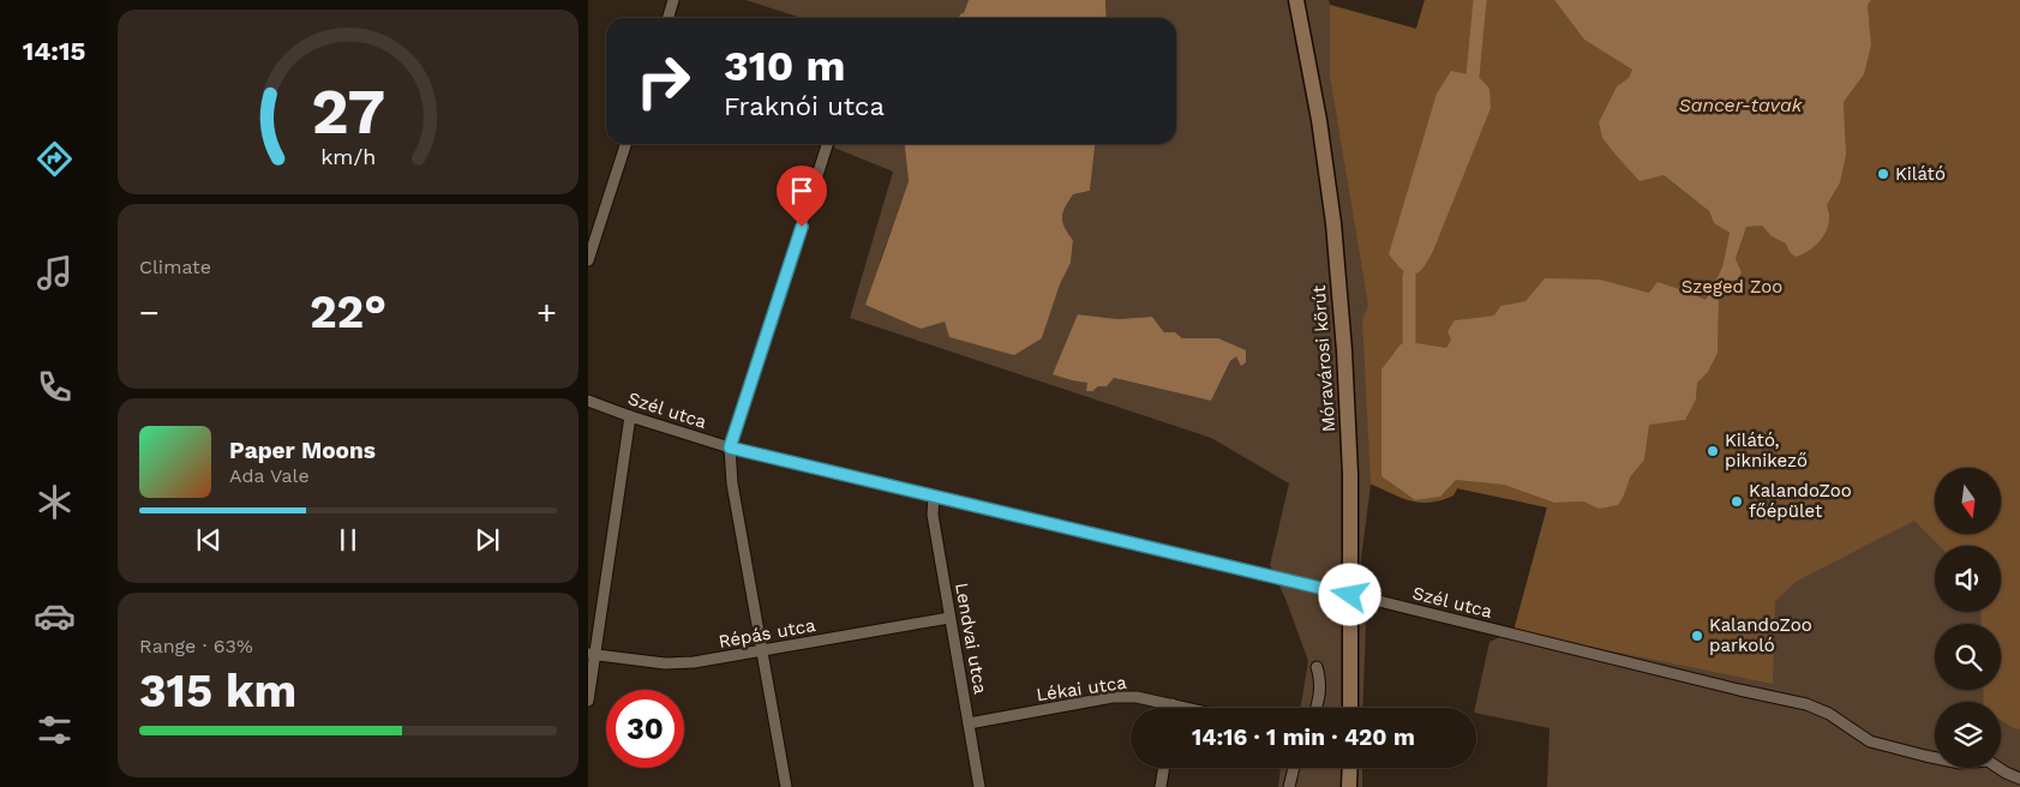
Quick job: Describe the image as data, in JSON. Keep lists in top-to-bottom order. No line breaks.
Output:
{"streets":{"main road":["Móravárosi körút"],"street":["Szél utca","Répás utca","Lendvai utca","Lékai utca"]},"crossings":[["Móravárosi körút","Szél utca"],["Szél utca","Lendvai utca"],["Répás utca","Lendvai utca"],["Lendvai utca","Lékai utca"]],"water":["Sancer-tavak"],"parks":["Szeged Zoo"],"places":["Kilátó","Kilátó, piknikező","KalandoZoo főépület","KalandoZoo parkoló"],"north":"bottom","page":{"tabs":"14:15","turn":["310 m","Fraknói utca"],"tile":["Climate",["Range · 63%","315 km"]],"heat":["−","22°","+"],"song":["Paper Moons","Ada Vale"],"limit":"30","trip":"14:16 · 1 min · 420 m","gauge":["27","km/h"]}}
